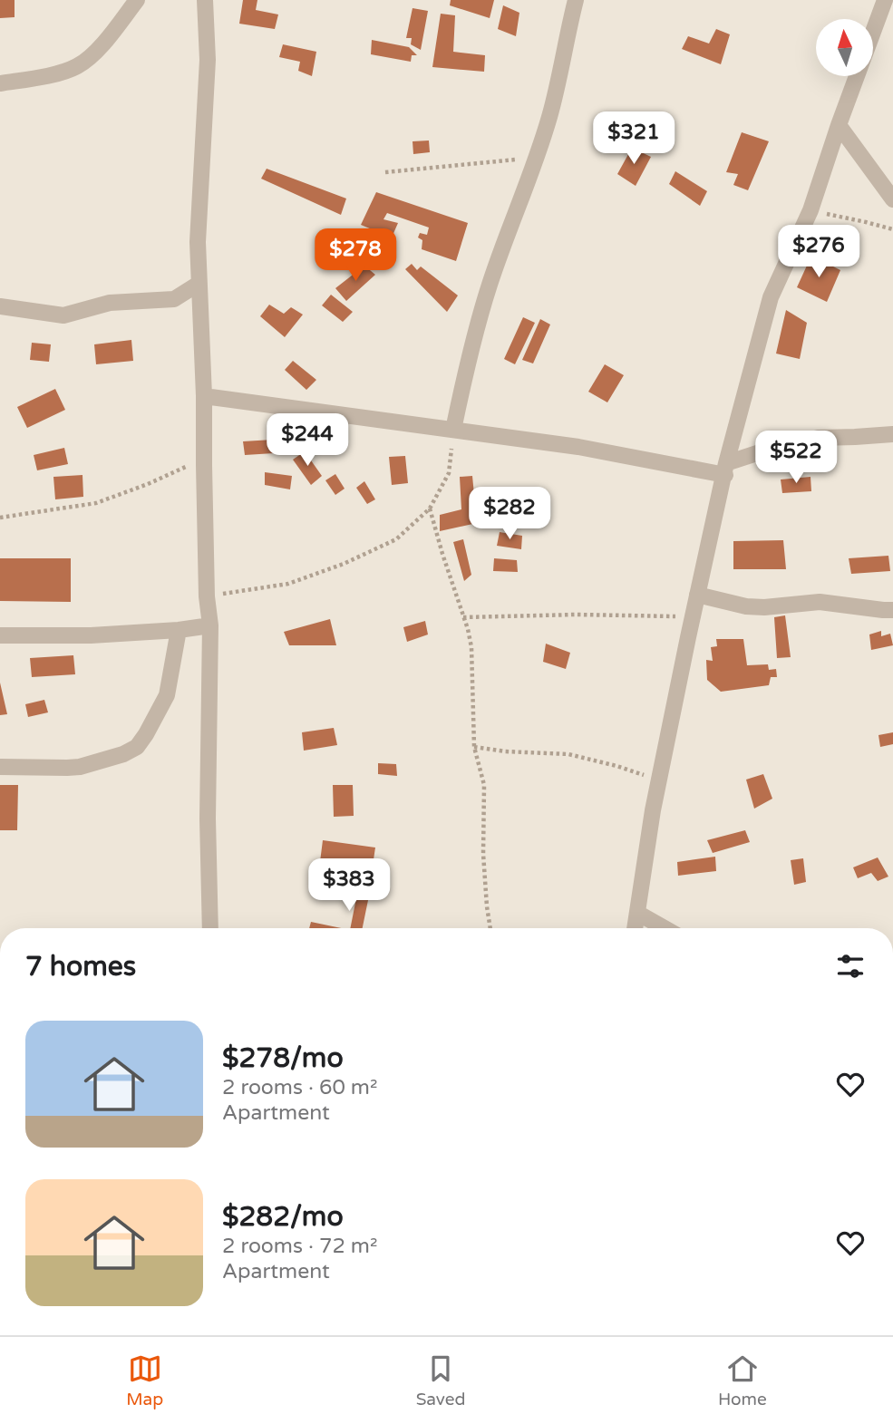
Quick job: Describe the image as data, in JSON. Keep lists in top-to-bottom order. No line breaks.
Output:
{"north":"top","page":{"price":["$321","$276","$278","$244","$522","$282","$383"],"heading":"7 homes","list":[{"name":"$278/mo","note":"2 rooms · 60 m² · Apartment"},{"name":"$282/mo","note":"2 rooms · 72 m² · Apartment"}],"tabs":["Map","Saved","Home"]}}
